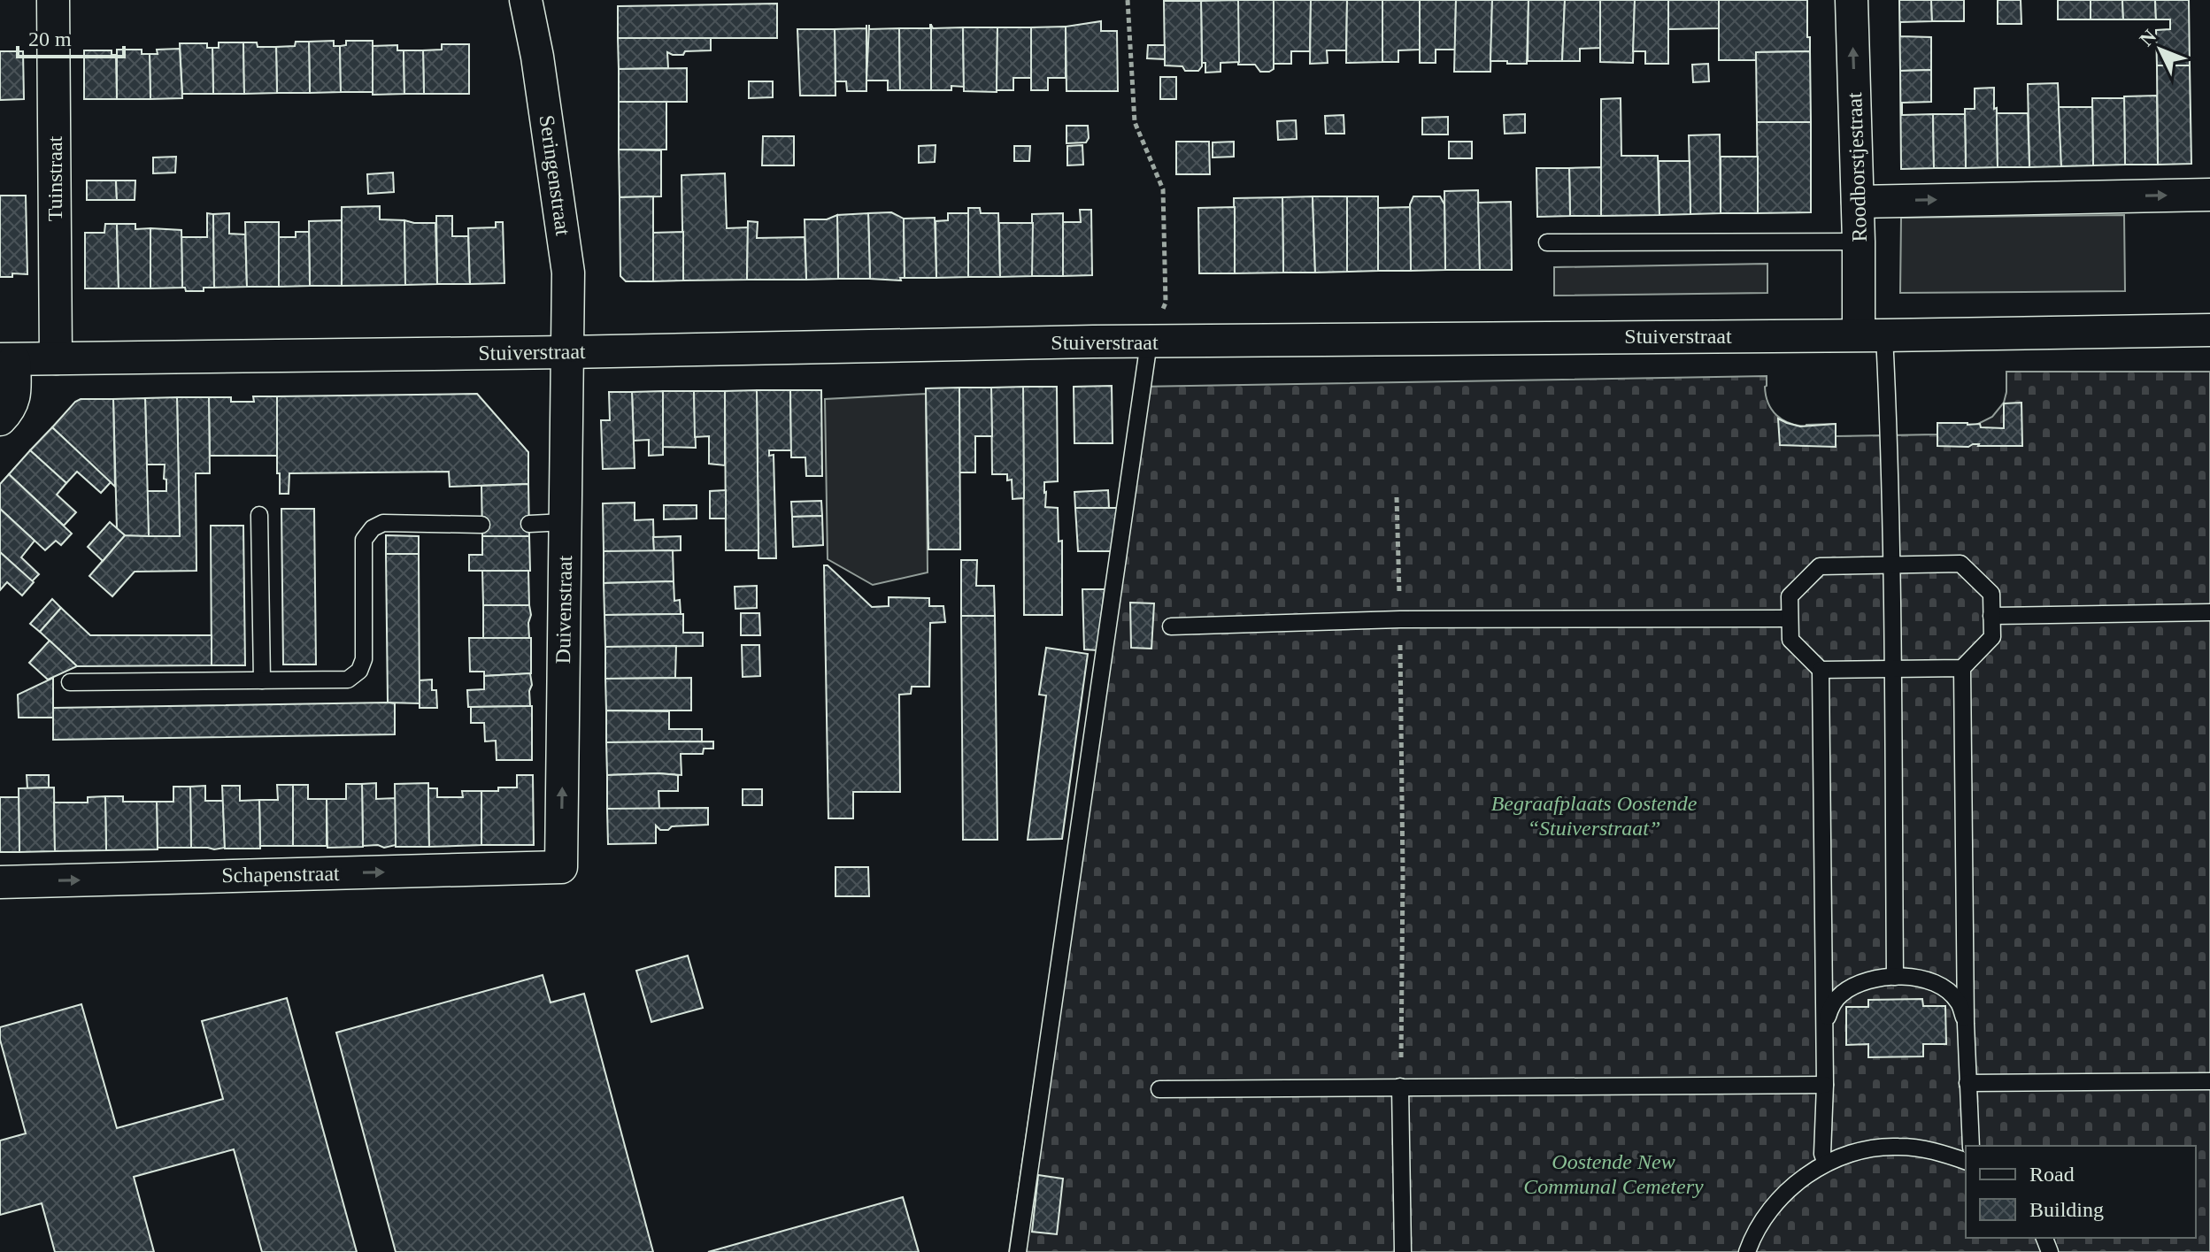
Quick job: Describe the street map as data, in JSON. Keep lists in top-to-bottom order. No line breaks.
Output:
{"streets":{"street":["Roodborstjestraat","Seringenstraat","Tuinstraat","Stuiverstraat","Duivenstraat","Schapenstraat"]},"crossings":[["Roodborstjestraat","Stuiverstraat"],["Seringenstraat","Stuiverstraat"],["Seringenstraat","Duivenstraat"],["Tuinstraat","Stuiverstraat"],["Stuiverstraat","Duivenstraat"],["Duivenstraat","Schapenstraat"]],"one_way":["Roodborstjestraat","Duivenstraat","Schapenstraat"],"parks":["Begraafplaats Oostende “Stuiverstraat”","Oostende New Communal Cemetery"],"legend":["Road","Building"],"scale_bar":"20 m","north":"top left"}
